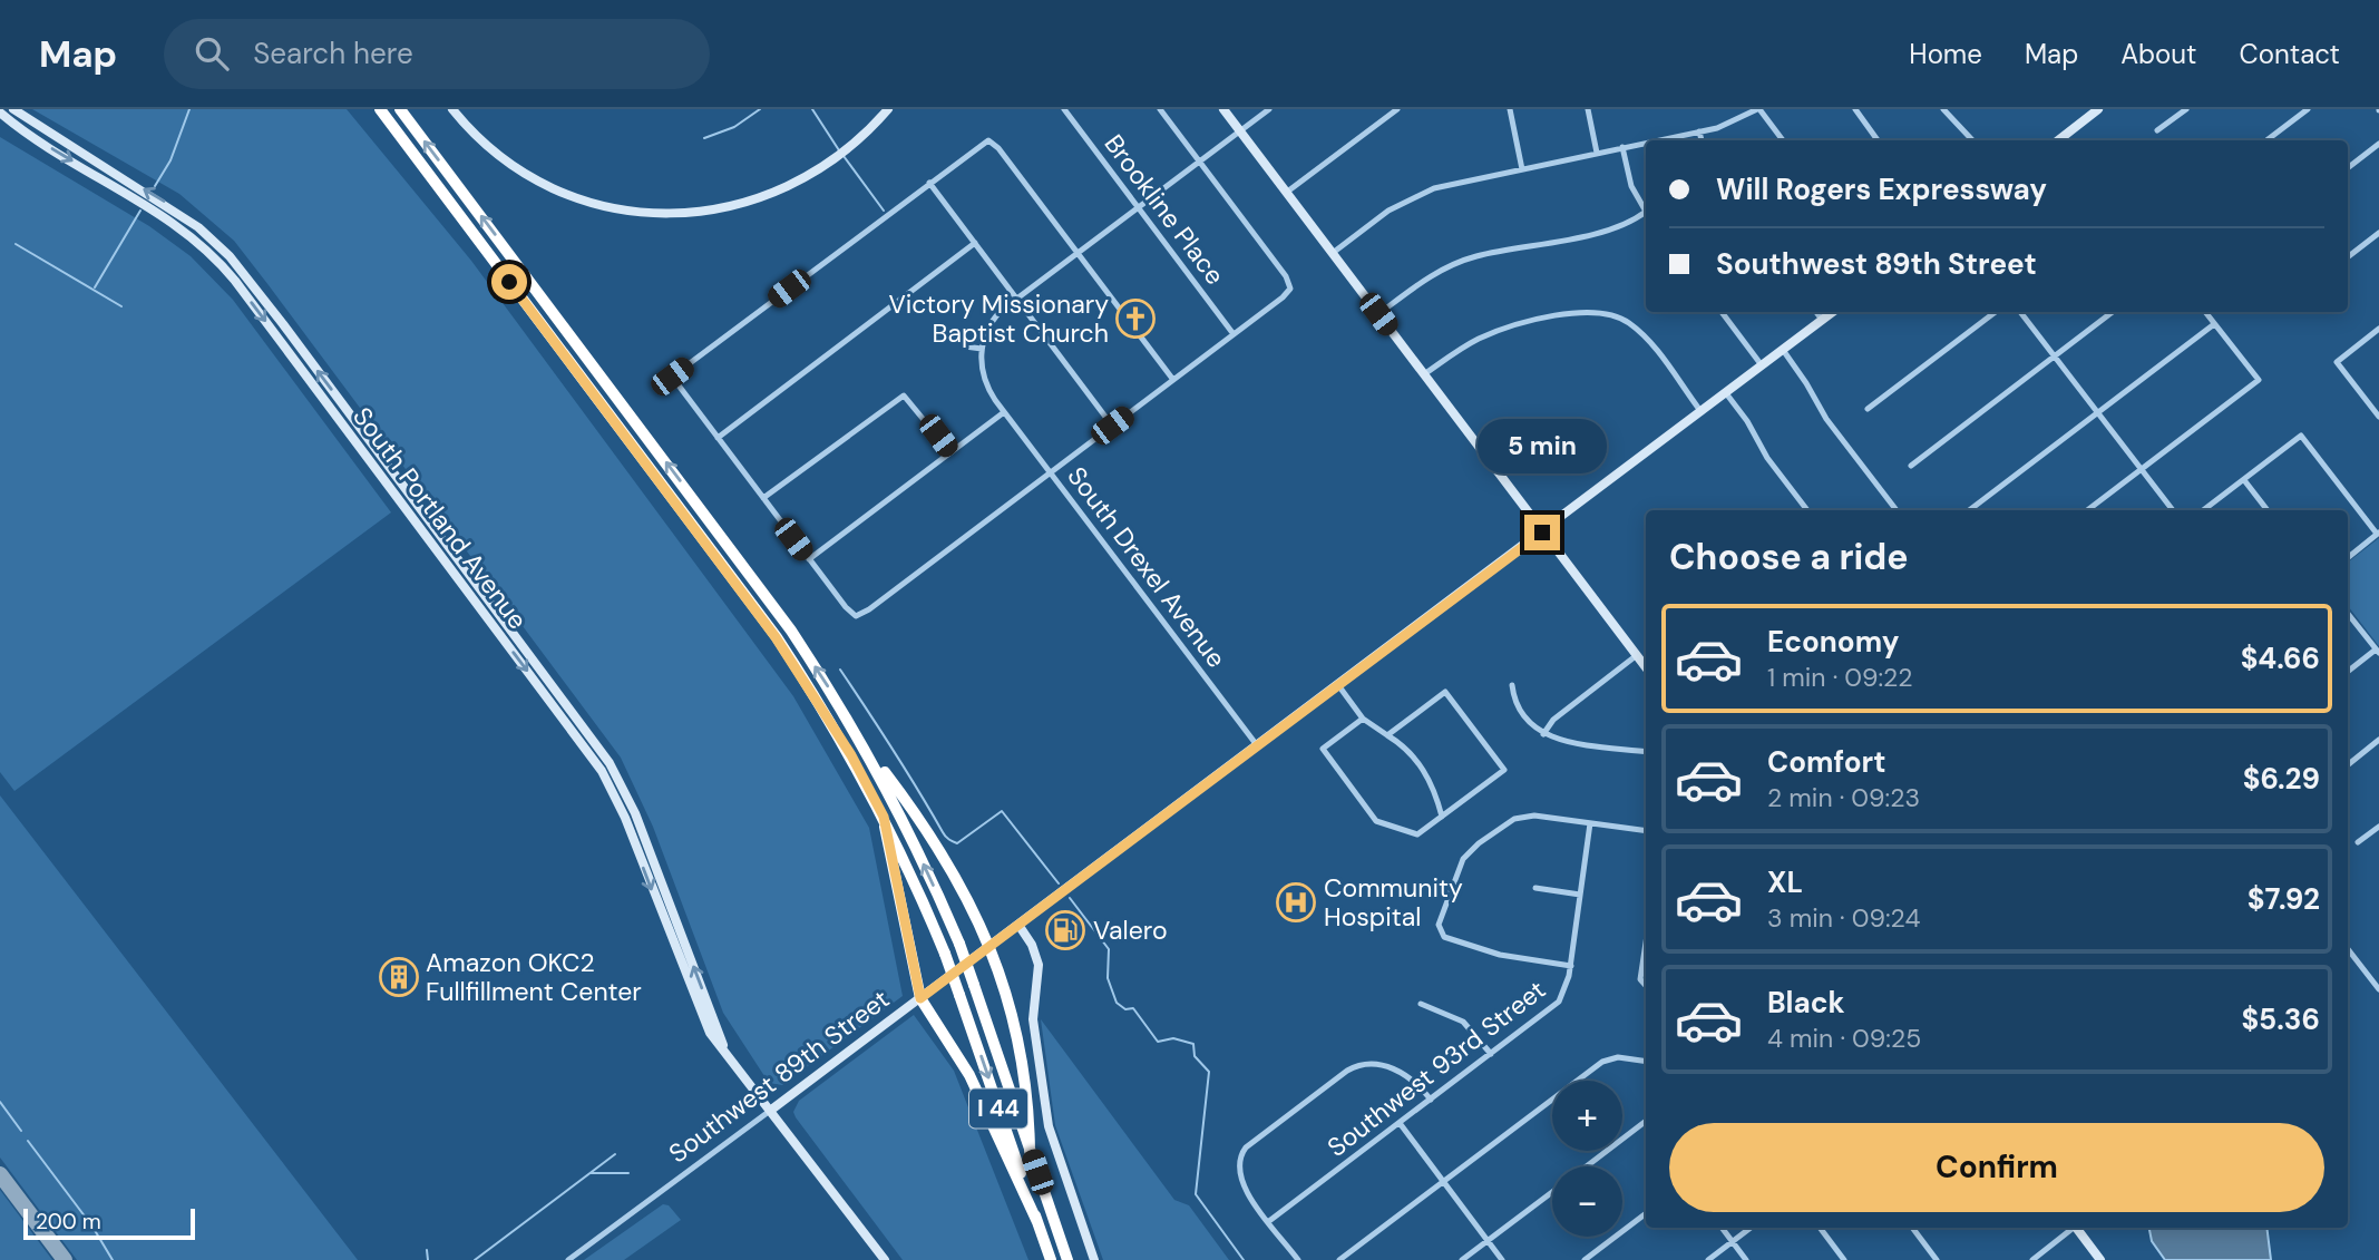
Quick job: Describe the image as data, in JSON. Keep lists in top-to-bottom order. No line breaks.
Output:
{"streets":{"highway":["I 44"],"main road":["South Portland Avenue","Southwest 89th Street"],"street":["Brookline Place","South Drexel Avenue","Southwest 93rd Street"]},"crossings":[["South Portland Avenue","Southwest 89th Street"],["South Drexel Avenue","Southwest 89th Street"]],"places":{"church":["Victory Missionary Baptist Church"],"hospital":["Community Hospital"],"fuel station":["Valero"],"building":["Amazon OKC2 Fullfillment Center"]},"scale_bar":"200 m","page":{"header":"Map","search":"Search here","nav":["Home","Map","About","Contact"],"banner":["Will Rogers Expressway","Southwest 89th Street"],"bubble":"5 min","heading":"Choose a ride","list":[{"name":"Economy","note":"1 min · 09:22","value":"$4.66"},{"name":"Comfort","note":"2 min · 09:23","value":"$6.29"},{"name":"XL","note":"3 min · 09:24","value":"$7.92"},{"name":"Black","note":"4 min · 09:25","value":"$5.36"}],"map_buttons":["+","−"],"buttons":"Confirm","scale":"200 m"}}
